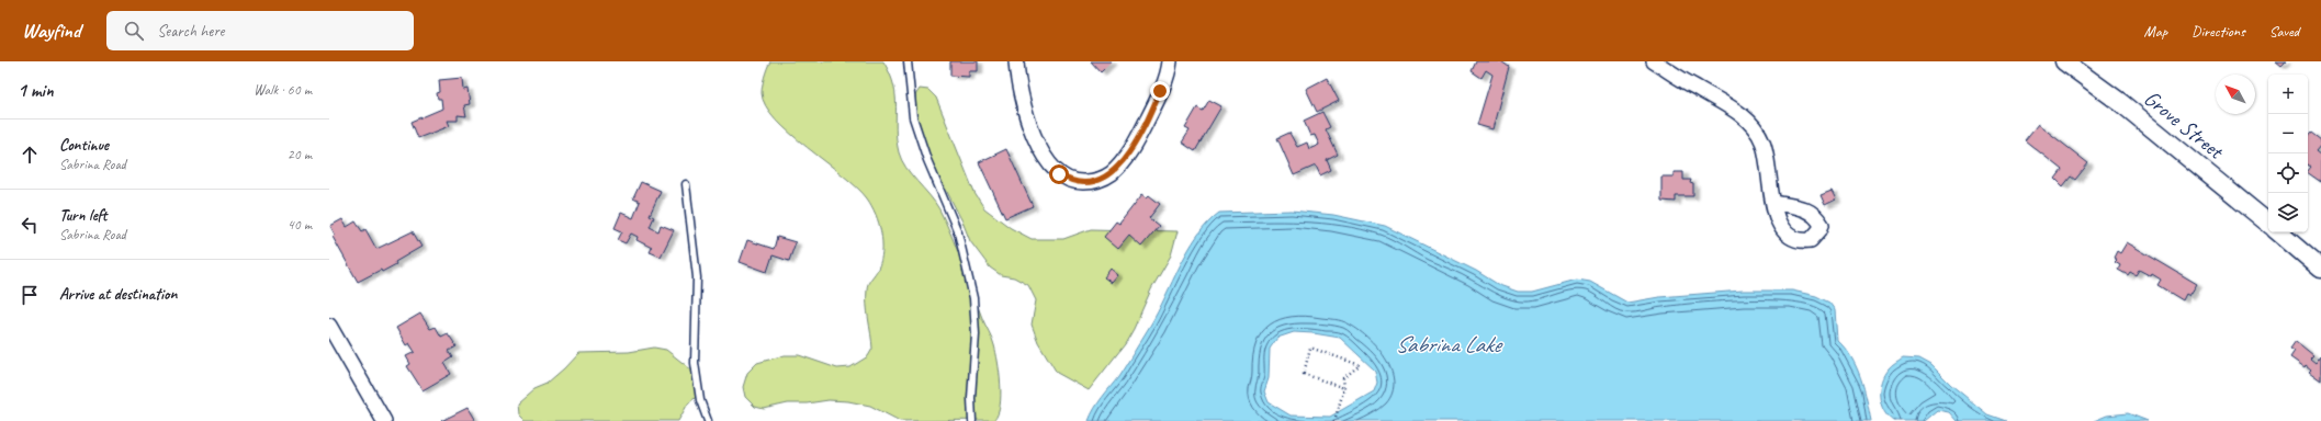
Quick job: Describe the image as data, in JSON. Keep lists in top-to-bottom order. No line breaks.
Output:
{"streets":{"street":["Grove Street"]},"water":["Sabrina Lake"],"north":"top left","page":{"header":"Wayfind","search":"Search here","nav":["Map","Directions","Saved"],"heading":["1 min","Walk · 60 m"],"map_buttons":["+","−"],"list":[["Continue","Sabrina Road","20 m"],["Turn left","Sabrina Road","40 m"],"Arrive at destination"]}}
